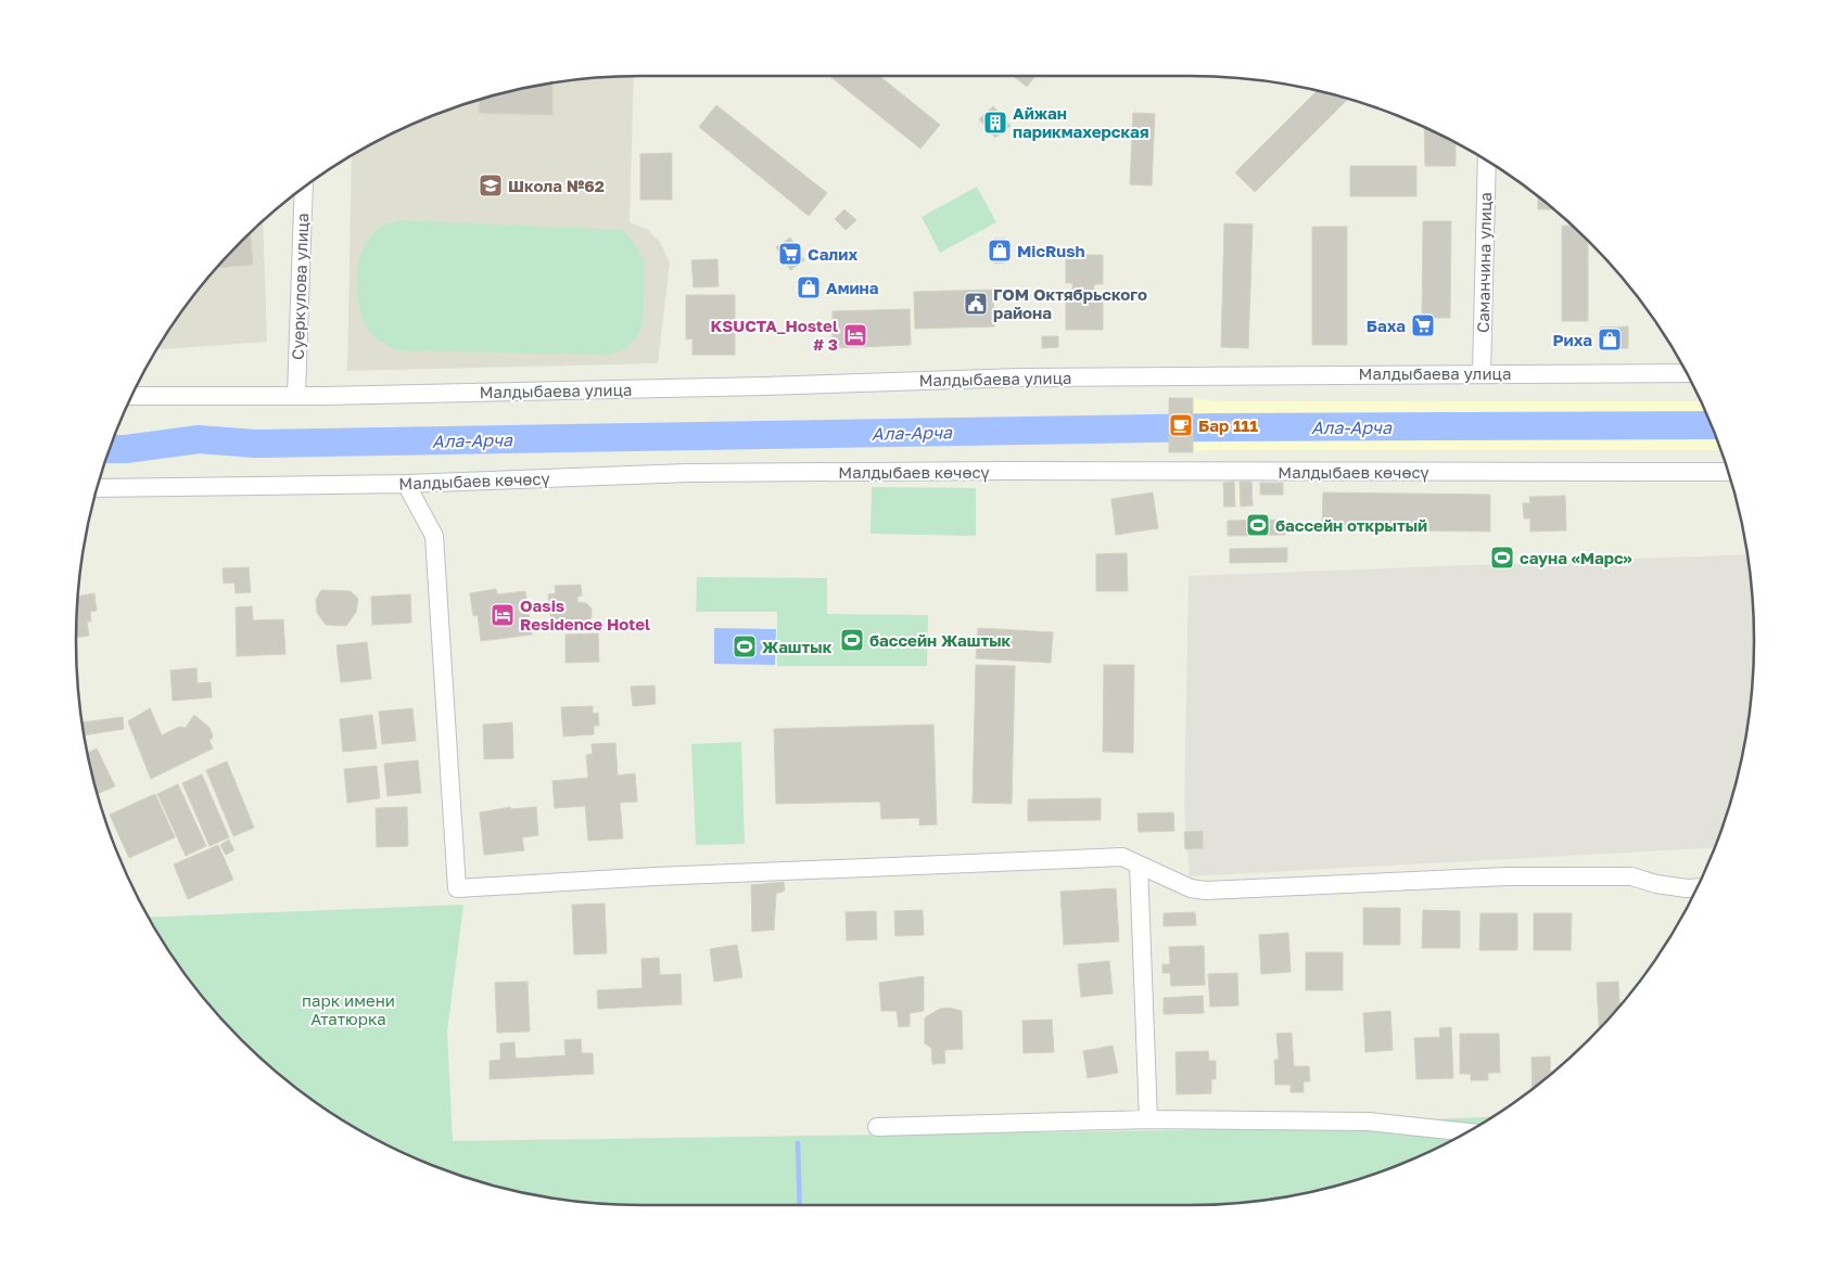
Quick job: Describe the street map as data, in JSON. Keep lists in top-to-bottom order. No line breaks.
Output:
{"streets":{"street":["Саманчина улица","Суеркулова улица","Малдыбаева улица","Малдыбаев көчөсү"]},"crossings":[["Саманчина улица","Малдыбаева улица"],["Суеркулова улица","Малдыбаева улица"]],"water":["Ала-Арча"],"parks":["парк имени Ататюрка"],"places":{"building":["Айжан парикмахерская"],"school or university":["Школа №62"],"shop":["MicRush","Амина","Риха"],"supermarket":["Салих","Баха"],"public building":["ГОМ Октябрьского района"],"hotel":["KSUCTA_Hostel # 3","Oasis Residence Hotel"],"cafe":["Бар 111"],"sports":["бассейн открытый","сауна «Марс»","бассейн Жаштык","Жаштык"]}}
